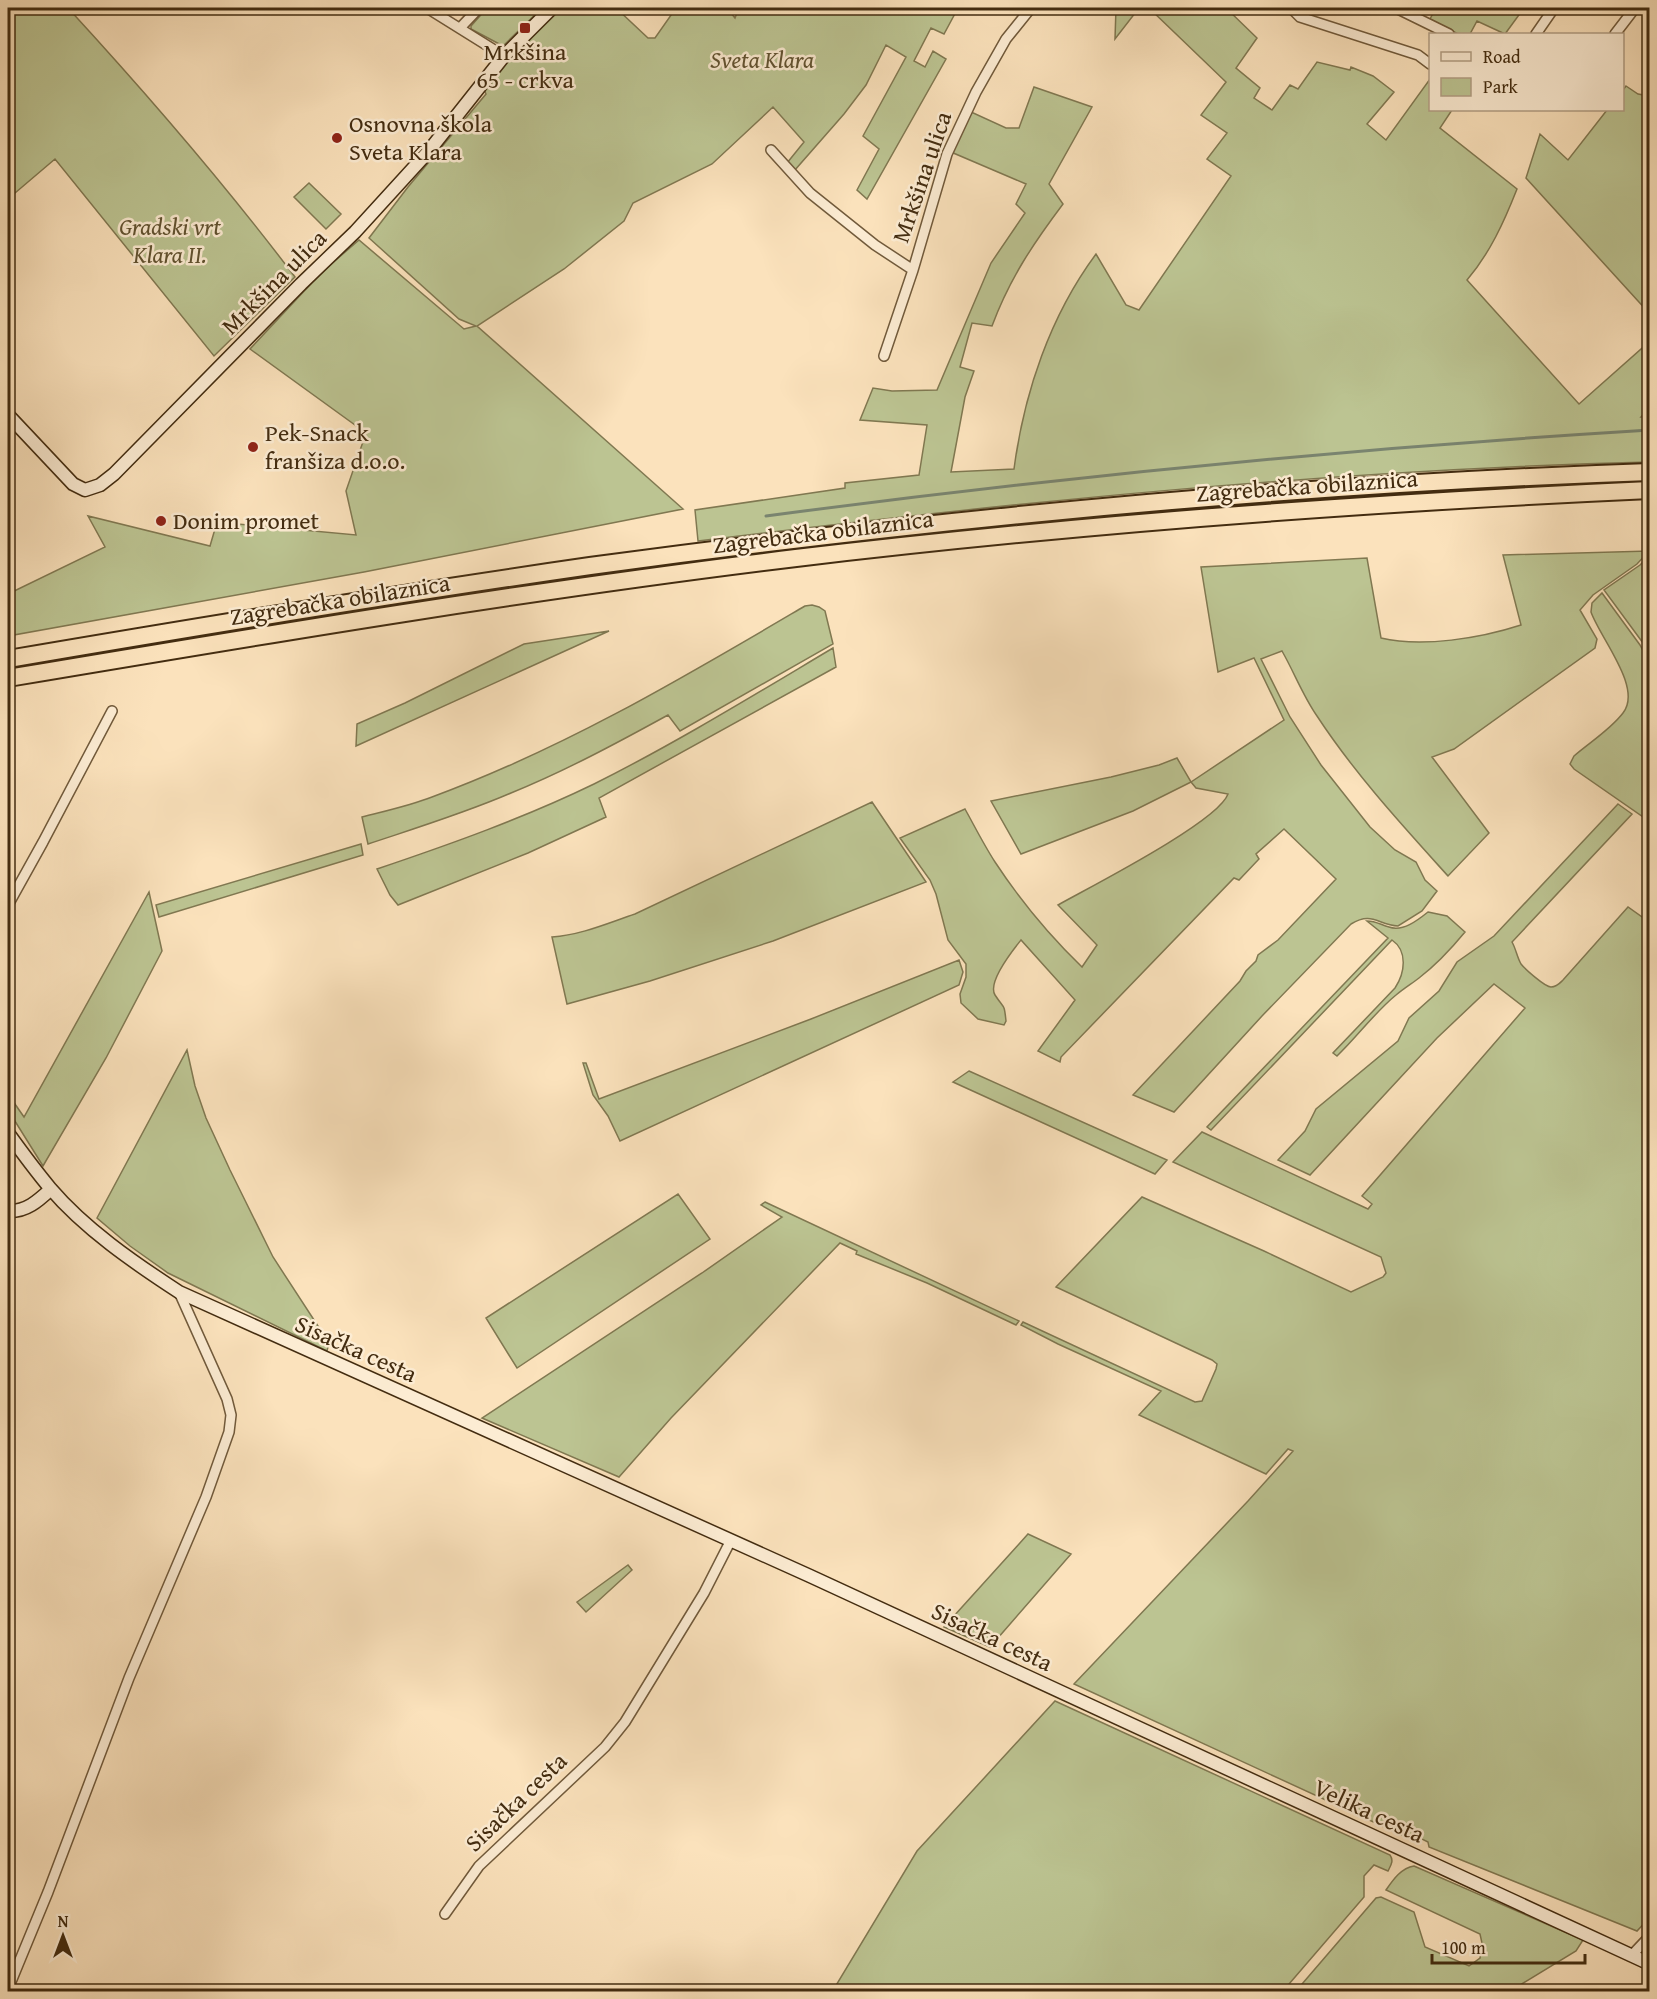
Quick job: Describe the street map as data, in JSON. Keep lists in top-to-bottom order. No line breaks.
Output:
{"streets":{"highway":["Zagrebačka obilaznica"],"main road":["Mrkšina ulica","Sisačka cesta","Velika cesta"]},"crossings":[["Sisačka cesta","Velika cesta"]],"parks":["Sveta Klara","Gradski vrt Klara II."],"places":{"transit":["Mrkšina 65 - crkva"],"other":["Osnovna škola Sveta Klara","Pek-Snack franšiza d.o.o.","Donim promet"]},"legend":["Road","Park"],"scale_bar":"100 m","north":"top"}
